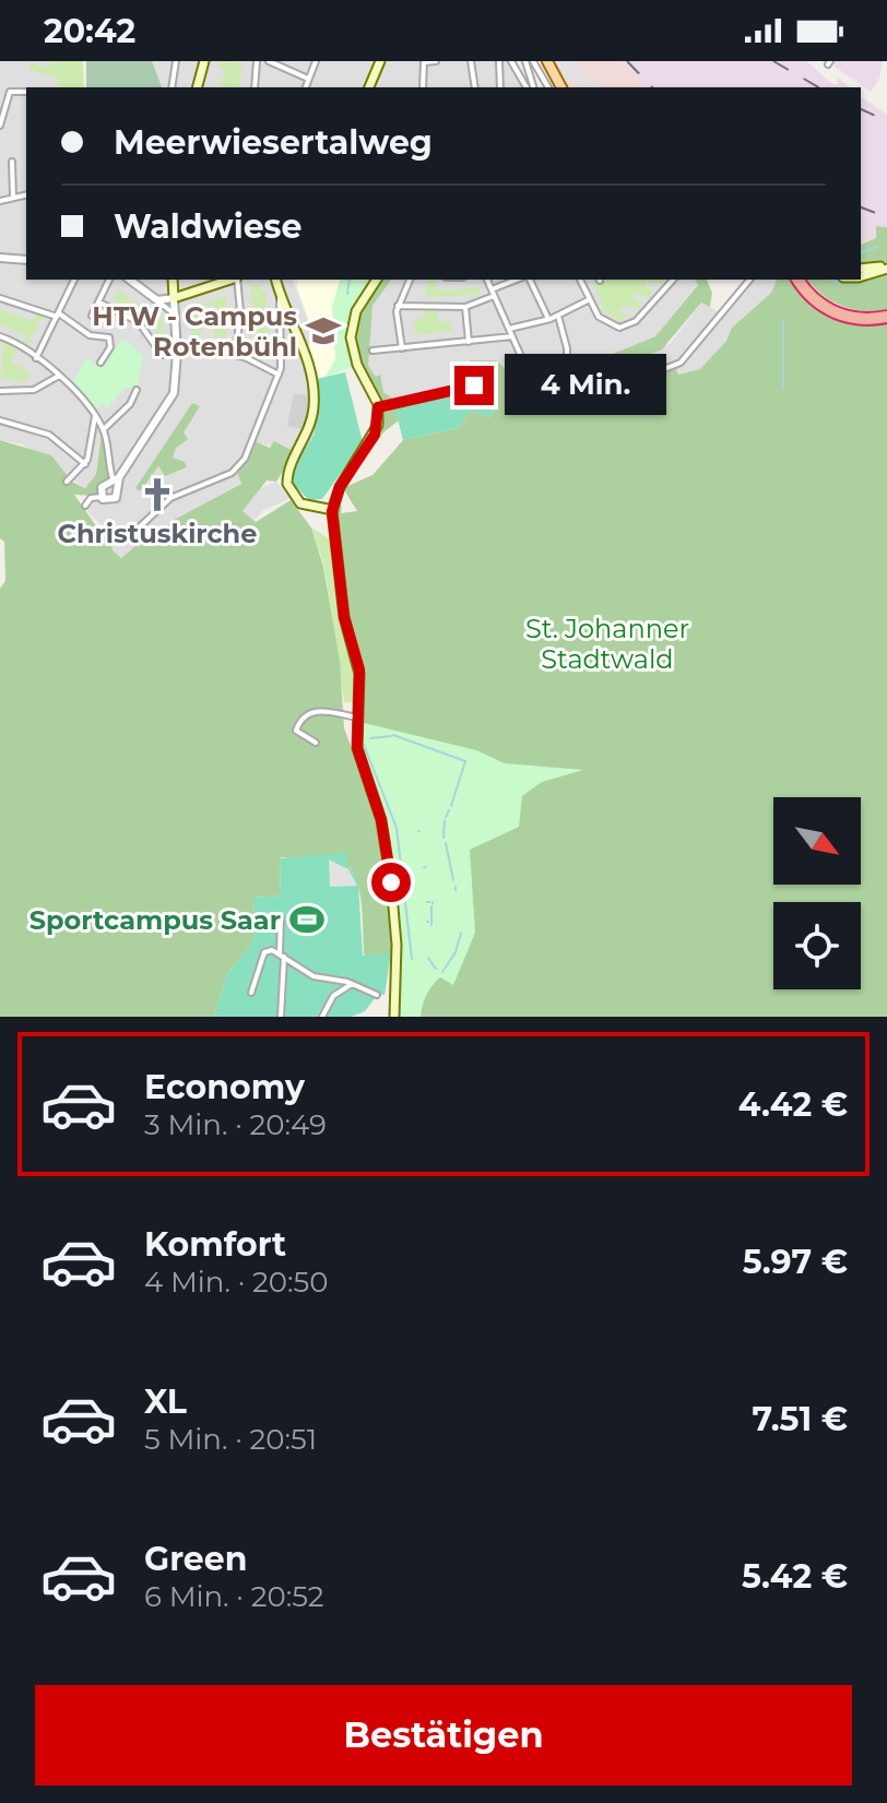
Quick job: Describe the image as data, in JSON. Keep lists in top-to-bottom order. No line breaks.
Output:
{"parks":["St. Johanner Stadtwald"],"places":{"school or university":["HTW - Campus Rotenbühl"],"church":["Christuskirche"],"sports":["Sportcampus Saar"]},"north":"bottom right","page":{"status":"20:42","banner":["Meerwiesertalweg","Waldwiese"],"bubble":"4 Min.","list":[{"name":"Economy","note":"3 Min. · 20:49","value":"4.42 €"},{"name":"Komfort","note":"4 Min. · 20:50","value":"5.97 €"},{"name":"XL","note":"5 Min. · 20:51","value":"7.51 €"},{"name":"Green","note":"6 Min. · 20:52","value":"5.42 €"}],"buttons":"Bestätigen"}}
